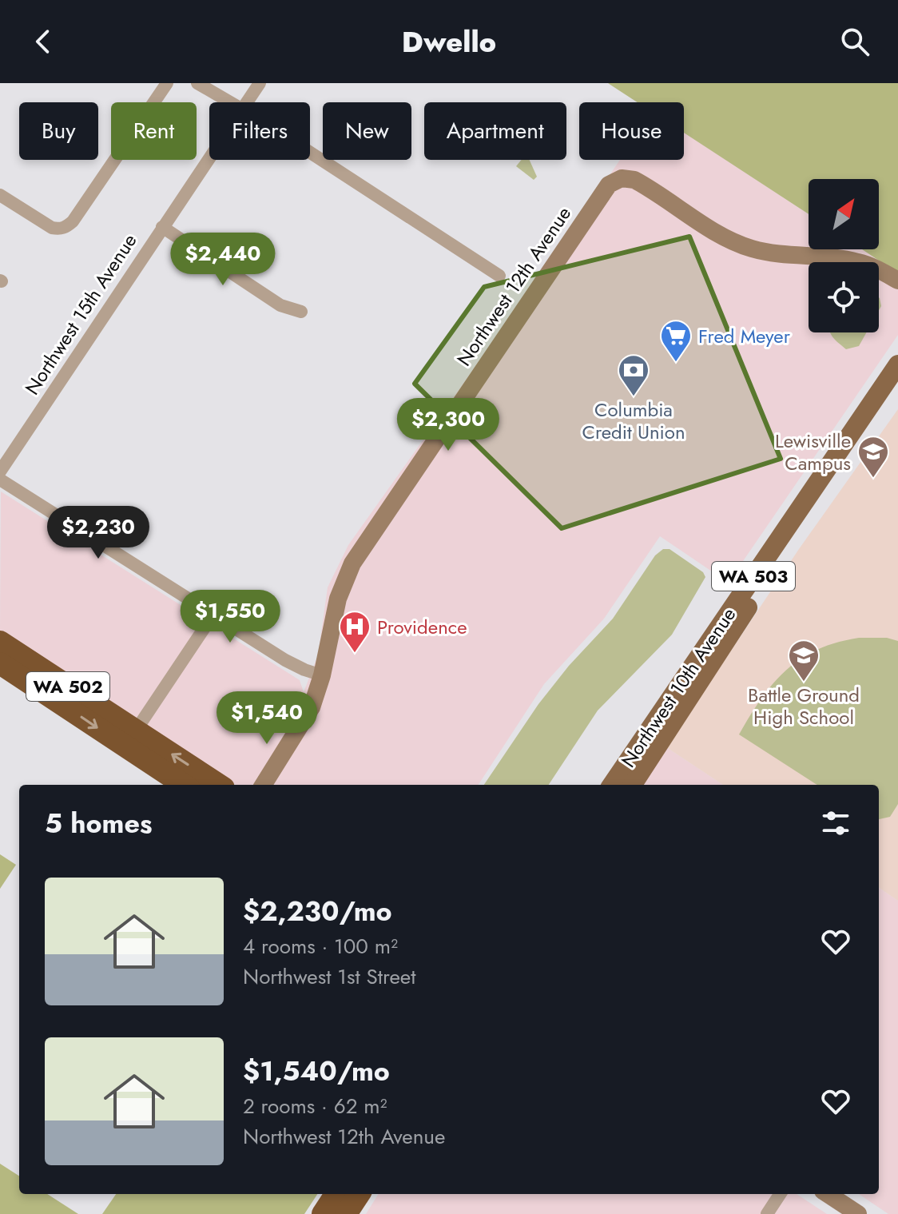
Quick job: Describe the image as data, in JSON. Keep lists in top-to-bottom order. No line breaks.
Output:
{"streets":{"highway":["WA 502"],"main road":["WA 503","Northwest 10th Avenue"],"street":["Northwest 12th Avenue","Northwest 15th Avenue"]},"places":{"supermarket":["Fred Meyer"],"bank":["Columbia Credit Union"],"school or university":["Lewisville Campus","Battle Ground High School"],"hospital":["Providence"]},"north":"top right","page":{"header":"Dwello","chip":["Buy","Rent","Filters","New","Apartment","House"],"price":["$2,440","$2,300","$2,230","$1,550","$1,540"],"heading":"5 homes","list":[{"name":"$2,230/mo","note":"4 rooms · 100 m² · Northwest 1st Street"},{"name":"$1,540/mo","note":"2 rooms · 62 m² · Northwest 12th Avenue"}]}}
